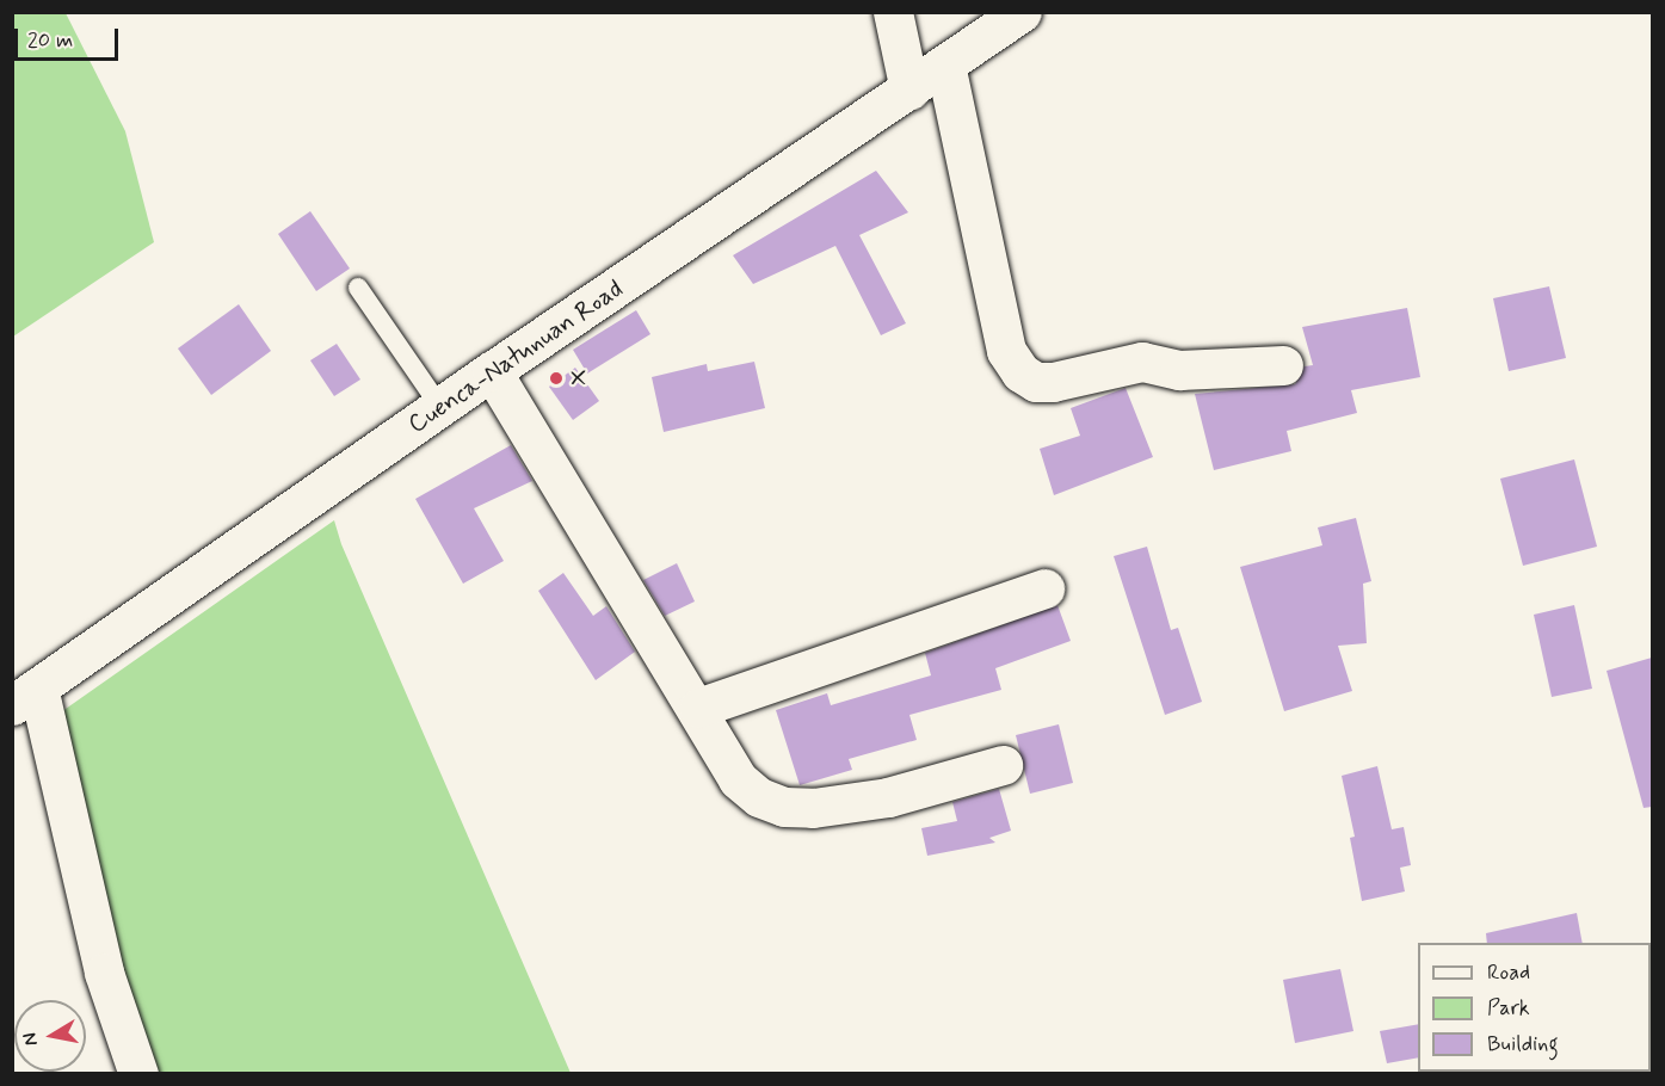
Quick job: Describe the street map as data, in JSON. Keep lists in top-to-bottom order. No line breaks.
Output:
{"streets":{"street":["Cuenca-Natunuan Road"]},"places":["X"],"legend":["Road","Park","Building"],"scale_bar":"20 m","north":"left"}
